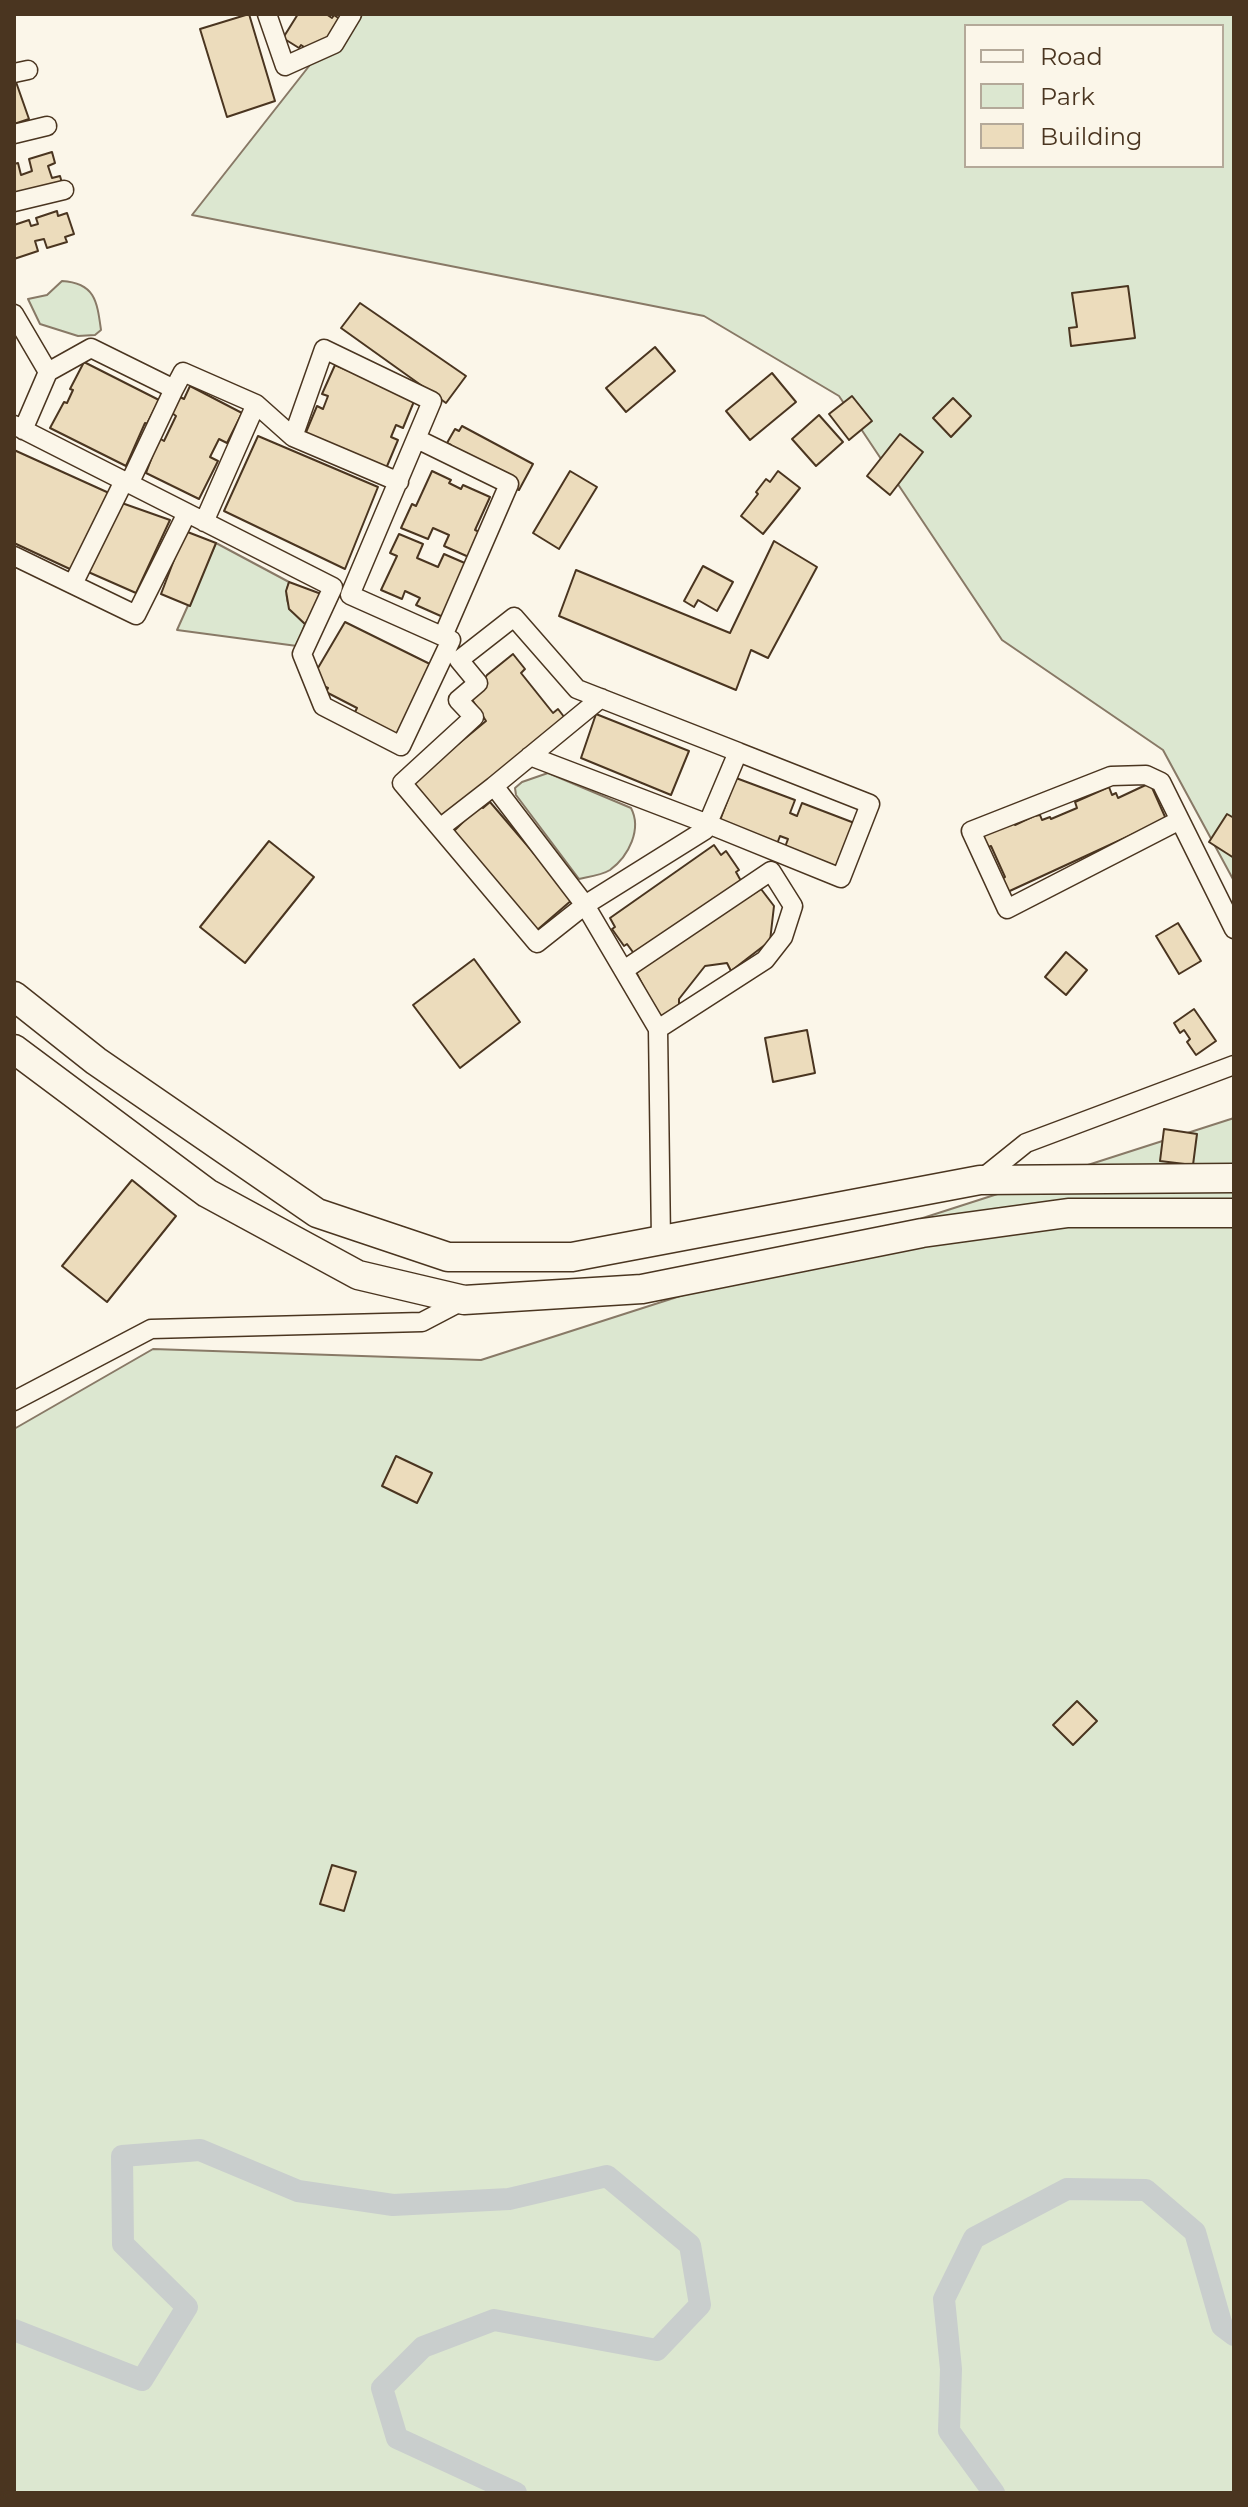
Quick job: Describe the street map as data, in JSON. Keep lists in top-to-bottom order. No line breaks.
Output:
{"legend":["Road","Park","Building"]}
